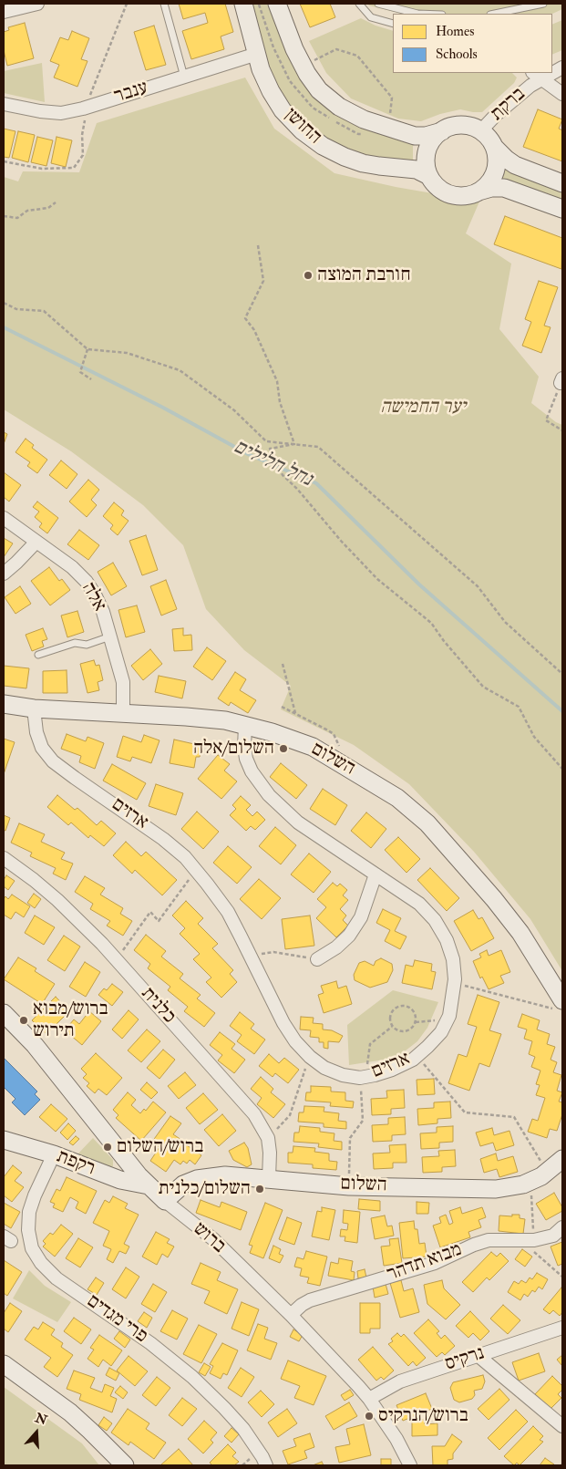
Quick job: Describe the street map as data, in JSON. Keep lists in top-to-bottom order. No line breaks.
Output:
{"streets":{"street":["ענבר","ברקת","החושן","אלה","השלום","ארזים","כלנית","רקפת","ברוש","מבוא תדהר","פרי מגדים","נרקיס"]},"crossings":[["ענבר","החושן"],["ברקת","החושן"],["אלה","השלום"],["השלום","ארזים"],["השלום","כלנית"],["השלום","ברוש"],["רקפת","ברוש"],["רקפת","פרי מגדים"],["ברוש","מבוא תדהר"],["ברוש","נרקיס"]],"water":["נחל חלילים"],"parks":["יער החמישה"],"places":["חורבת המוצה","השלום/אלה","ברוש/מבוא תירוש","ברוש/השלום","השלום/כלנית","ברוש/הנרקיס"],"legend":["Homes","Schools"],"north":"top"}
